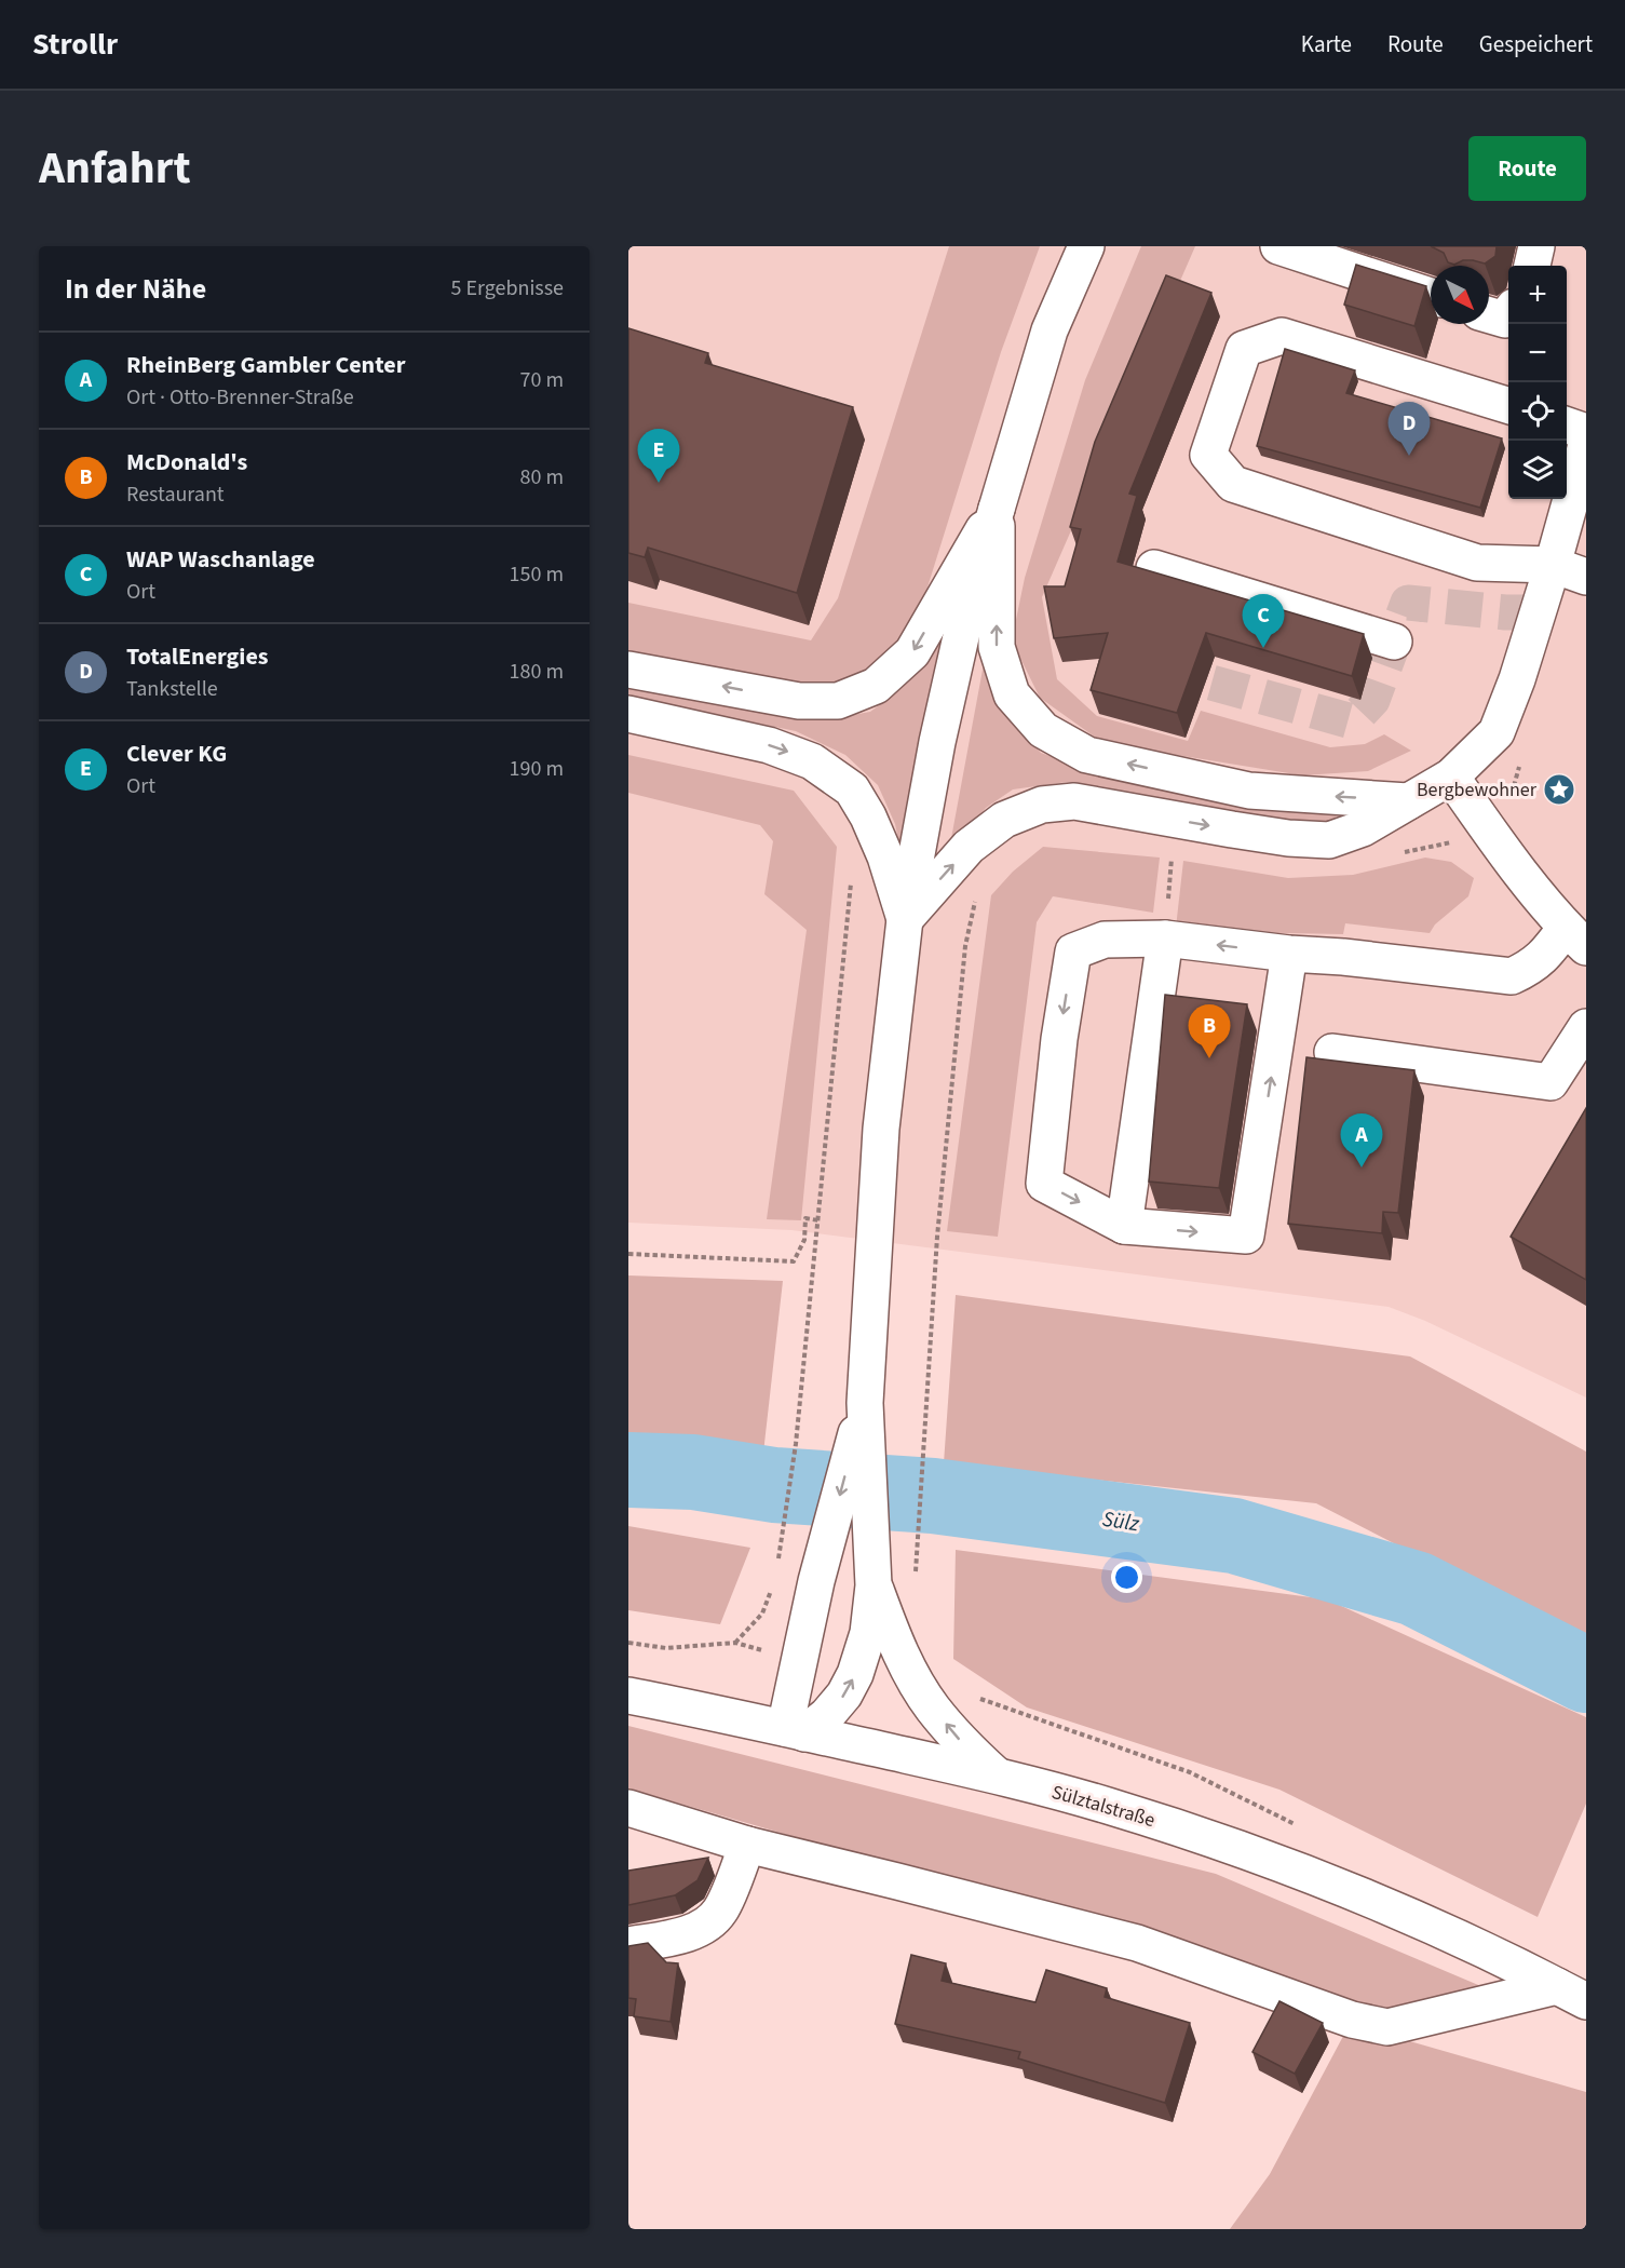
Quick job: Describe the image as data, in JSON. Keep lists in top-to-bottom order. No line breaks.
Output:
{"streets":{"main road":["Sülztalstraße"]},"water":["Sülz"],"places":{"place":["Bergbewohner"]},"north":"bottom right","page":{"header":"Strollr","nav":["Karte","Route","Gespeichert"],"title":"Anfahrt","buttons":"Route","heading":["In der Nähe","5 Ergebnisse"],"map_buttons":["+","−"],"list":[{"mark":"A","name":"RheinBerg Gambler Center","note":"Ort · Otto-Brenner-Straße","value":"70 m"},{"mark":"B","name":"McDonald's","note":"Restaurant","value":"80 m"},{"mark":"C","name":"WAP Waschanlage","note":"Ort","value":"150 m"},{"mark":"D","name":"TotalEnergies","note":"Tankstelle","value":"180 m"},{"mark":"E","name":"Clever KG","note":"Ort","value":"190 m"}],"pins":["D","E","C","B","A"]}}
